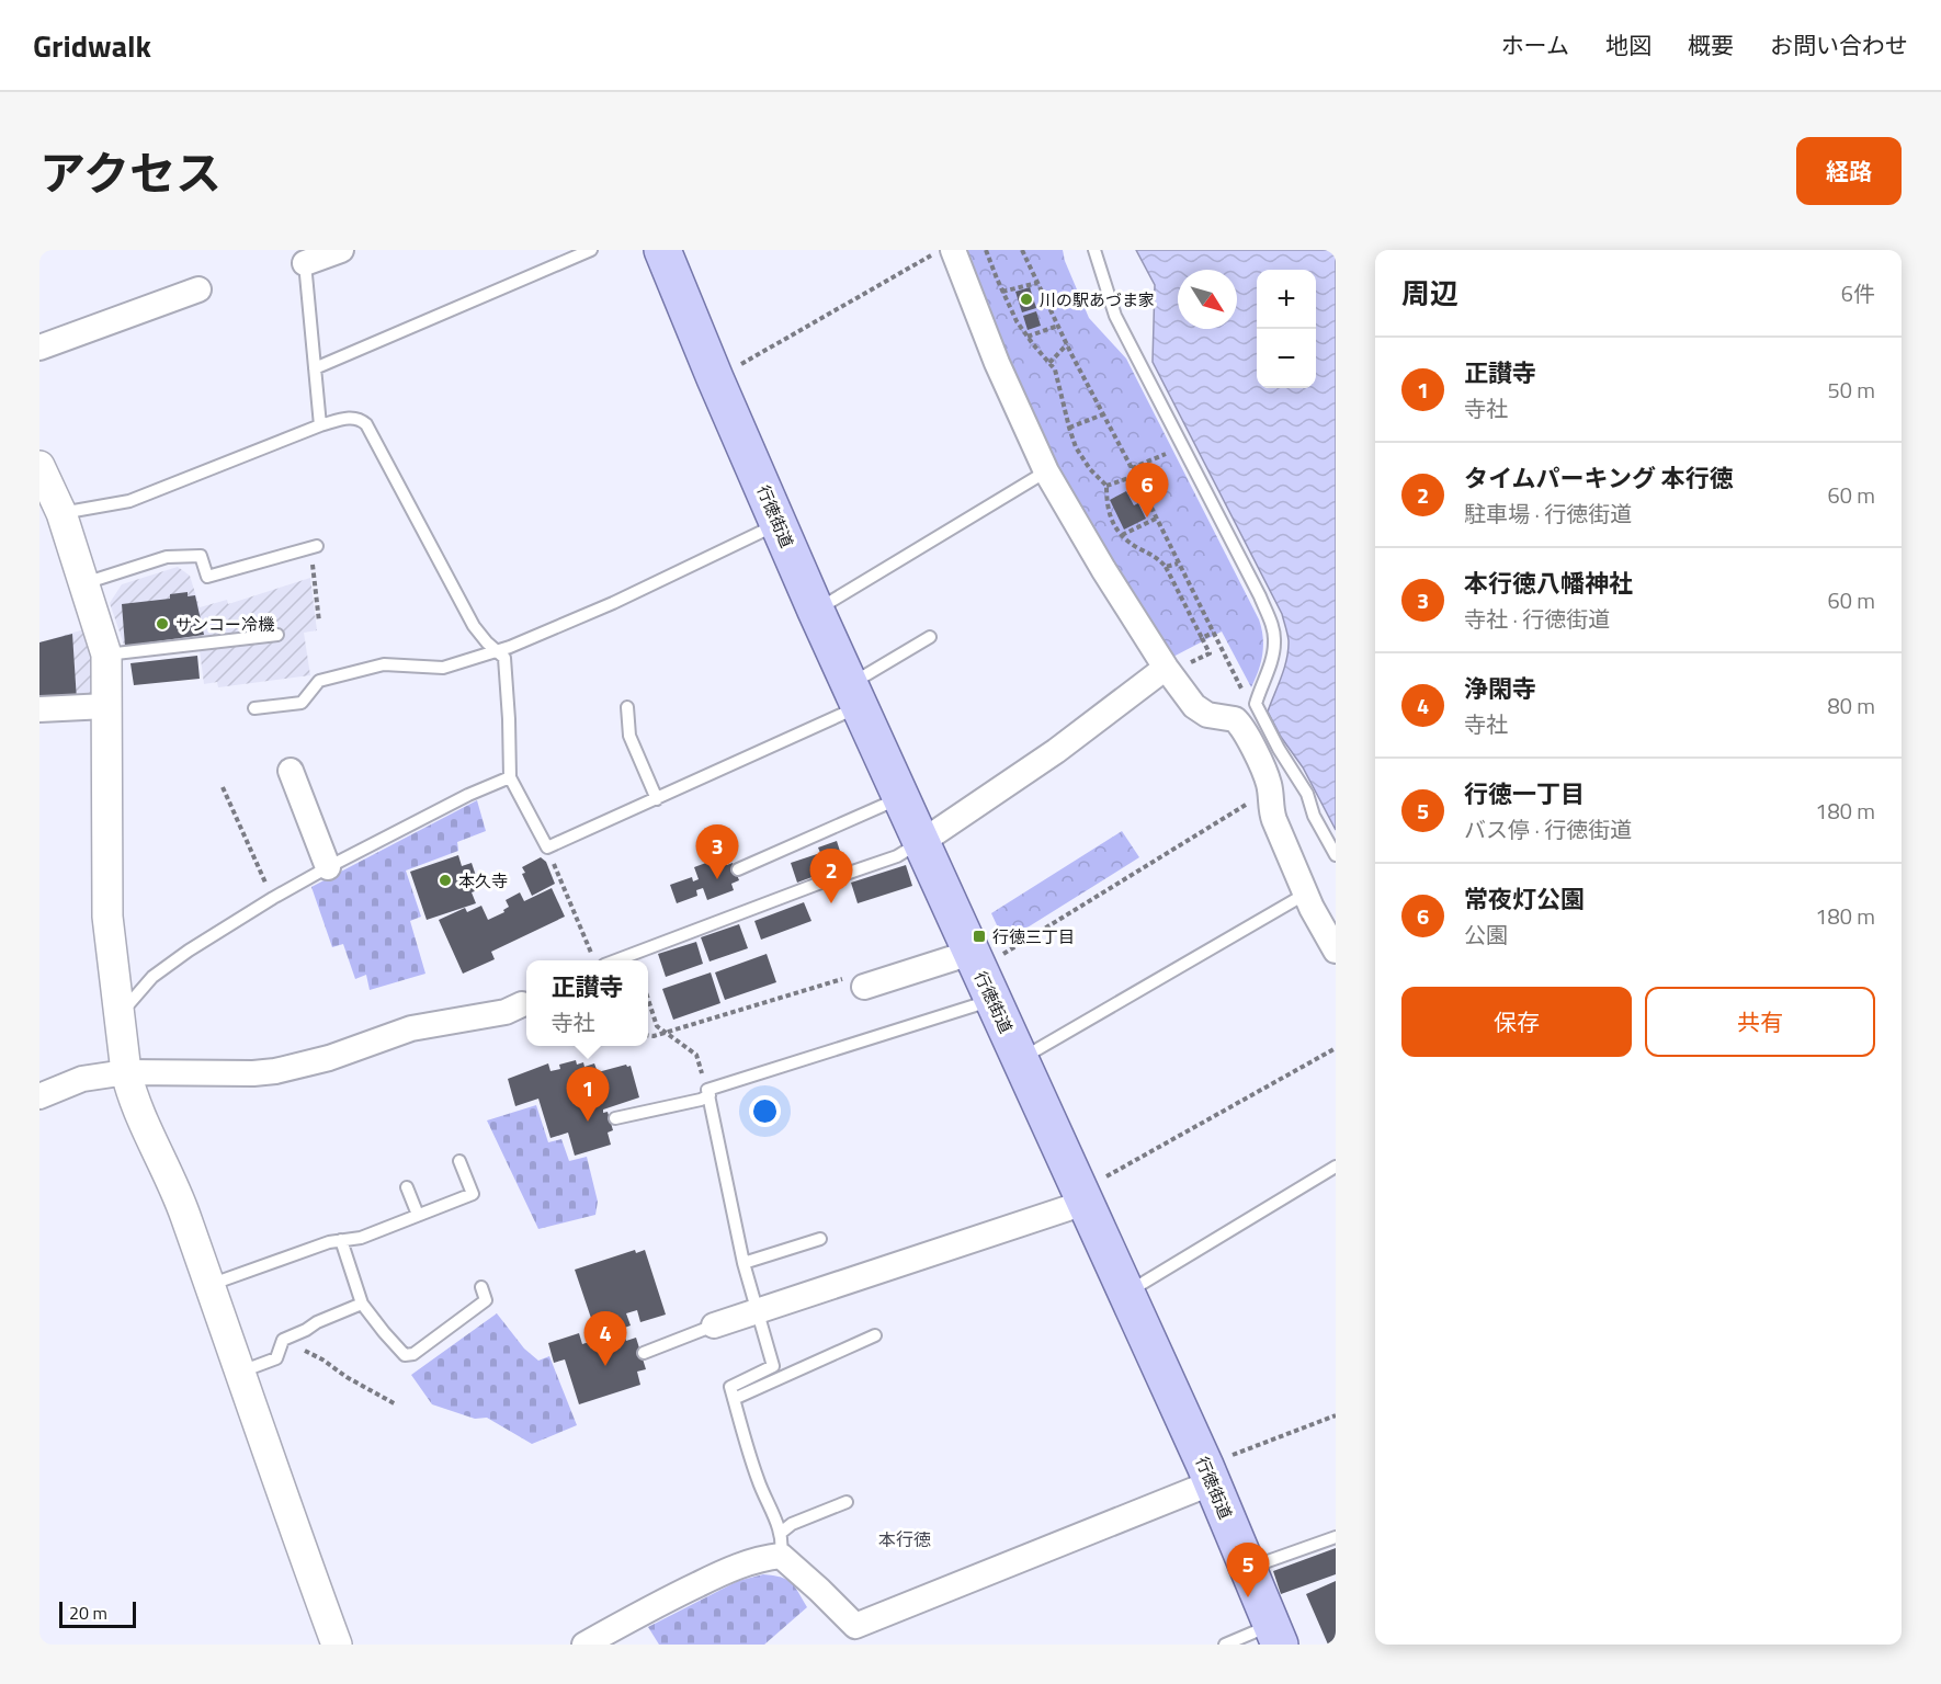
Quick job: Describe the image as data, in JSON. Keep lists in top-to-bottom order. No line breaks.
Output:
{"streets":{"main road":["行徳街道"]},"districts":["本行徳"],"places":{"other":["川の駅あづま家","サンコー冷機","本久寺"],"transit":["行徳三丁目"]},"scale_bar":"20 m","north":"bottom right","page":{"header":"Gridwalk","nav":["ホーム","地図","概要","お問い合わせ"],"title":"アクセス","buttons":["経路",["保存","共有"]],"heading":["周辺","6件"],"map_buttons":["+","−"],"list":[{"mark":"1","name":"正讃寺","note":"寺社","value":"50 m"},{"mark":"2","name":"タイムパーキング 本行徳","note":"駐車場 · 行徳街道","value":"60 m"},{"mark":"3","name":"本行徳八幡神社","note":"寺社 · 行徳街道","value":"60 m"},{"mark":"4","name":"浄閑寺","note":"寺社","value":"80 m"},{"mark":"5","name":"行徳一丁目","note":"バス停 · 行徳街道","value":"180 m"},{"mark":"6","name":"常夜灯公園","note":"公園","value":"180 m"}],"pins":["6","3","2","1","4","5"],"popup":["正讃寺","寺社"],"scale":"20 m"}}
